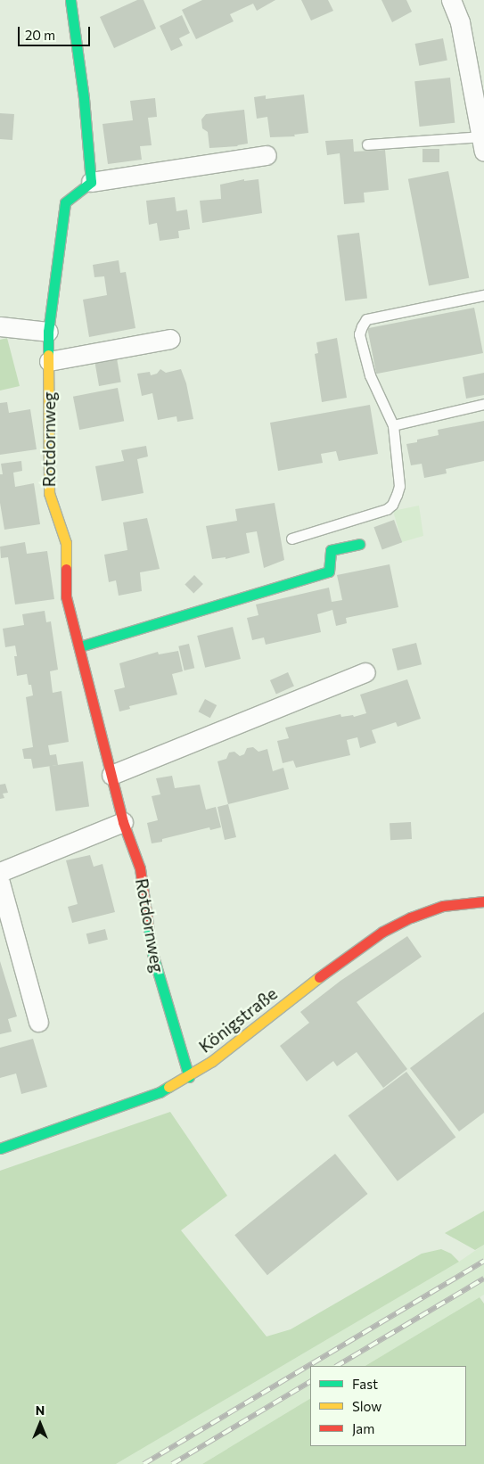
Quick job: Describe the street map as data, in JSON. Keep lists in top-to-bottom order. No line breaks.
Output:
{"streets":{"street":["Rotdornweg","Königstraße"]},"crossings":[["Rotdornweg","Königstraße"]],"legend":["Fast","Slow","Jam"],"scale_bar":"20 m","north":"top"}
